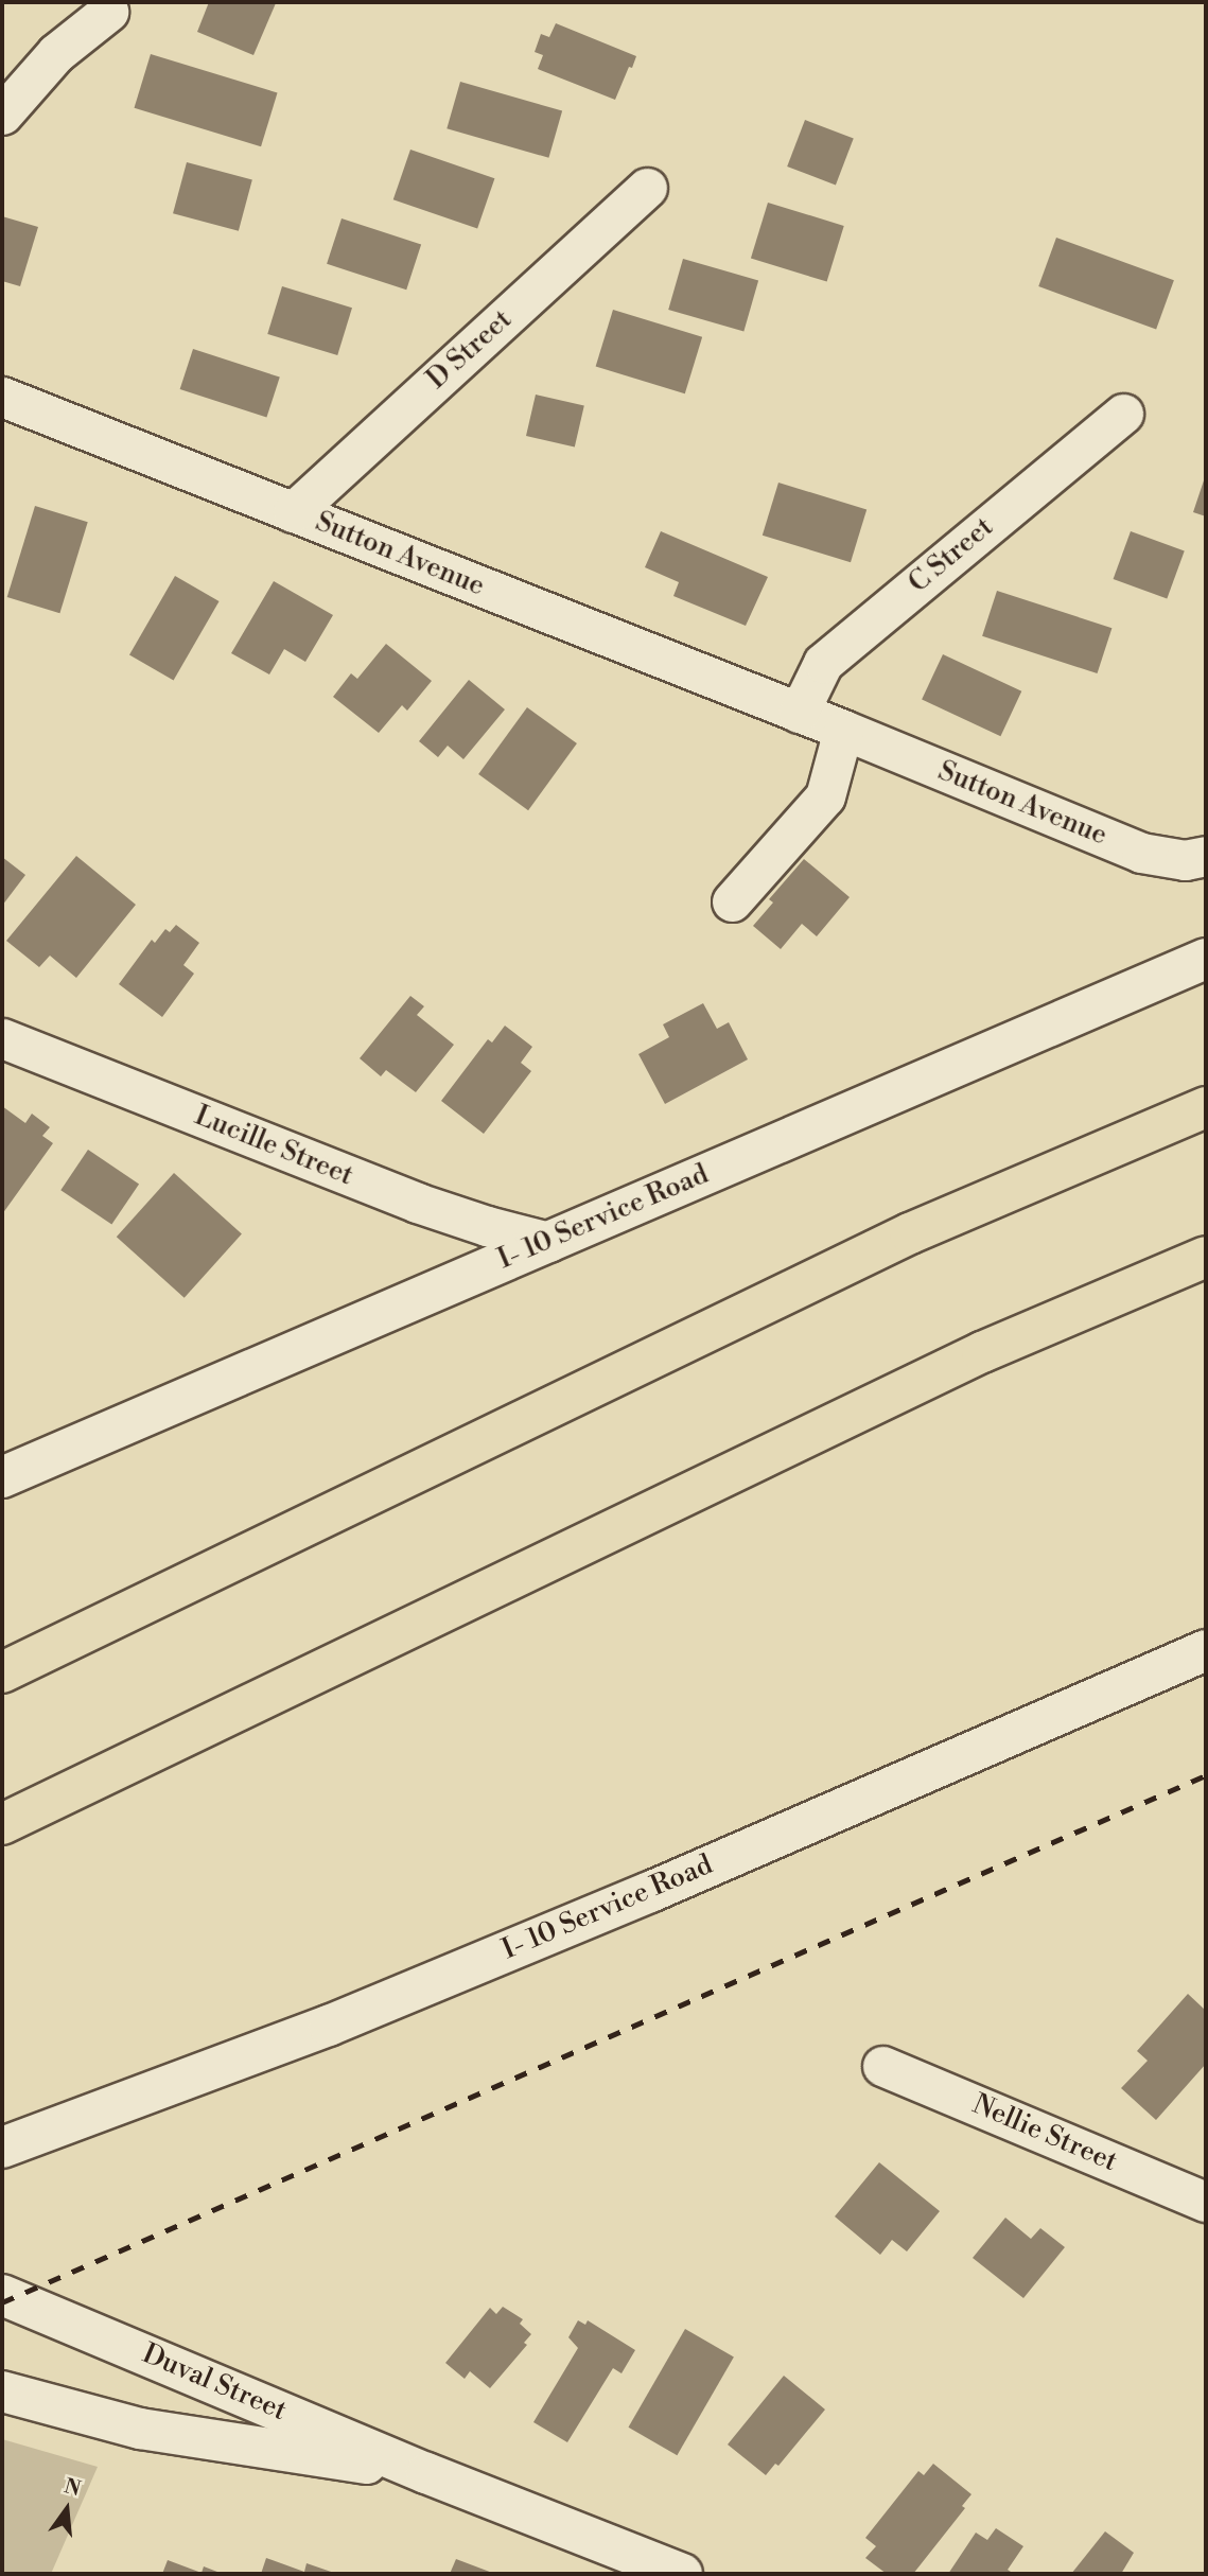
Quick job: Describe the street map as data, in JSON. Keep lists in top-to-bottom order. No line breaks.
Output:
{"streets":{"main road":["I- 10 Service Road","Duval Street"],"street":["D Street","Sutton Avenue","C Street","Lucille Street","Nellie Street"]},"crossings":[["D Street","Sutton Avenue"],["Sutton Avenue","C Street"],["Lucille Street","I- 10 Service Road"]],"north":"top"}
